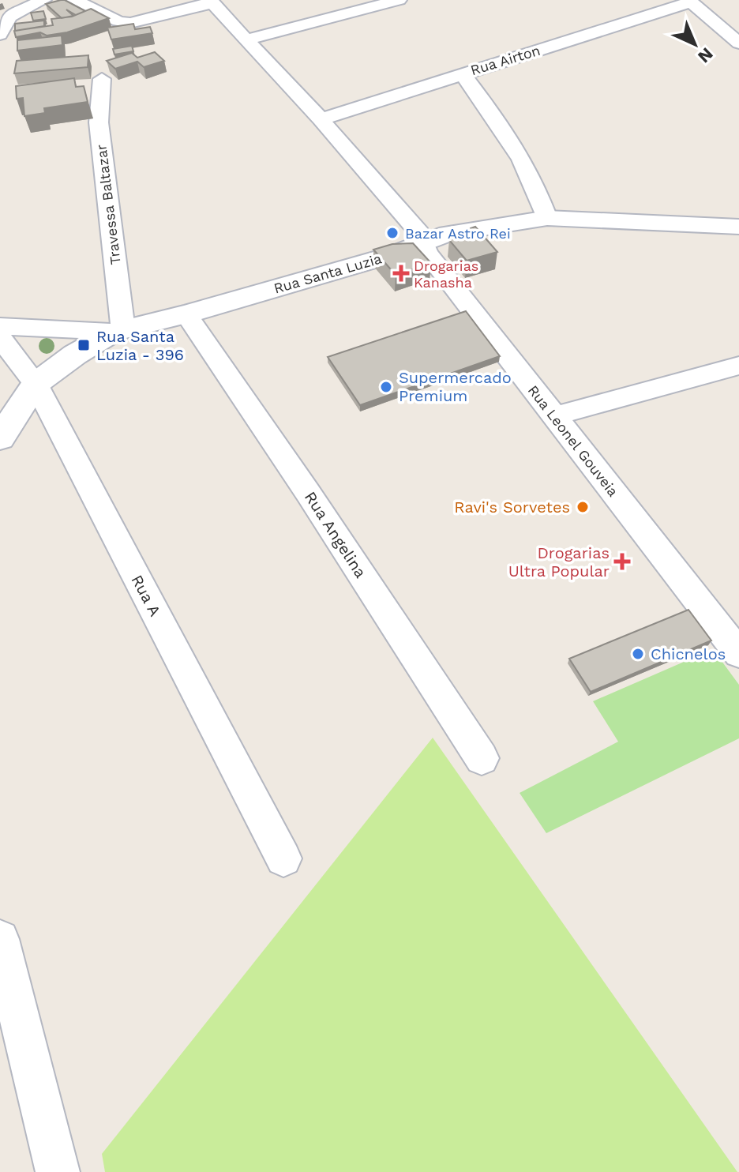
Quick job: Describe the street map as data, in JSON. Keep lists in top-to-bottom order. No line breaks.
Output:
{"streets":{"main road":["Rua Santa Luzia"],"street":["Rua Airton","Travessa Baltazar","Rua Leonel Gouveia","Rua Angelina","Rua A"]},"crossings":[["Rua Airton","Rua Leonel Gouveia"],["Travessa Baltazar","Rua Santa Luzia"],["Rua Santa Luzia","Rua Leonel Gouveia"],["Rua Santa Luzia","Rua Angelina"],["Rua Santa Luzia","Rua A"]],"places":{"other":["Bazar Astro Rei","Supermercado Premium","Ravi's Sorvetes","Chicnelos"],"health":["Drogarias Kanasha","Drogarias Ultra Popular"],"transit":["Rua Santa Luzia - 396"]},"north":"bottom right"}
